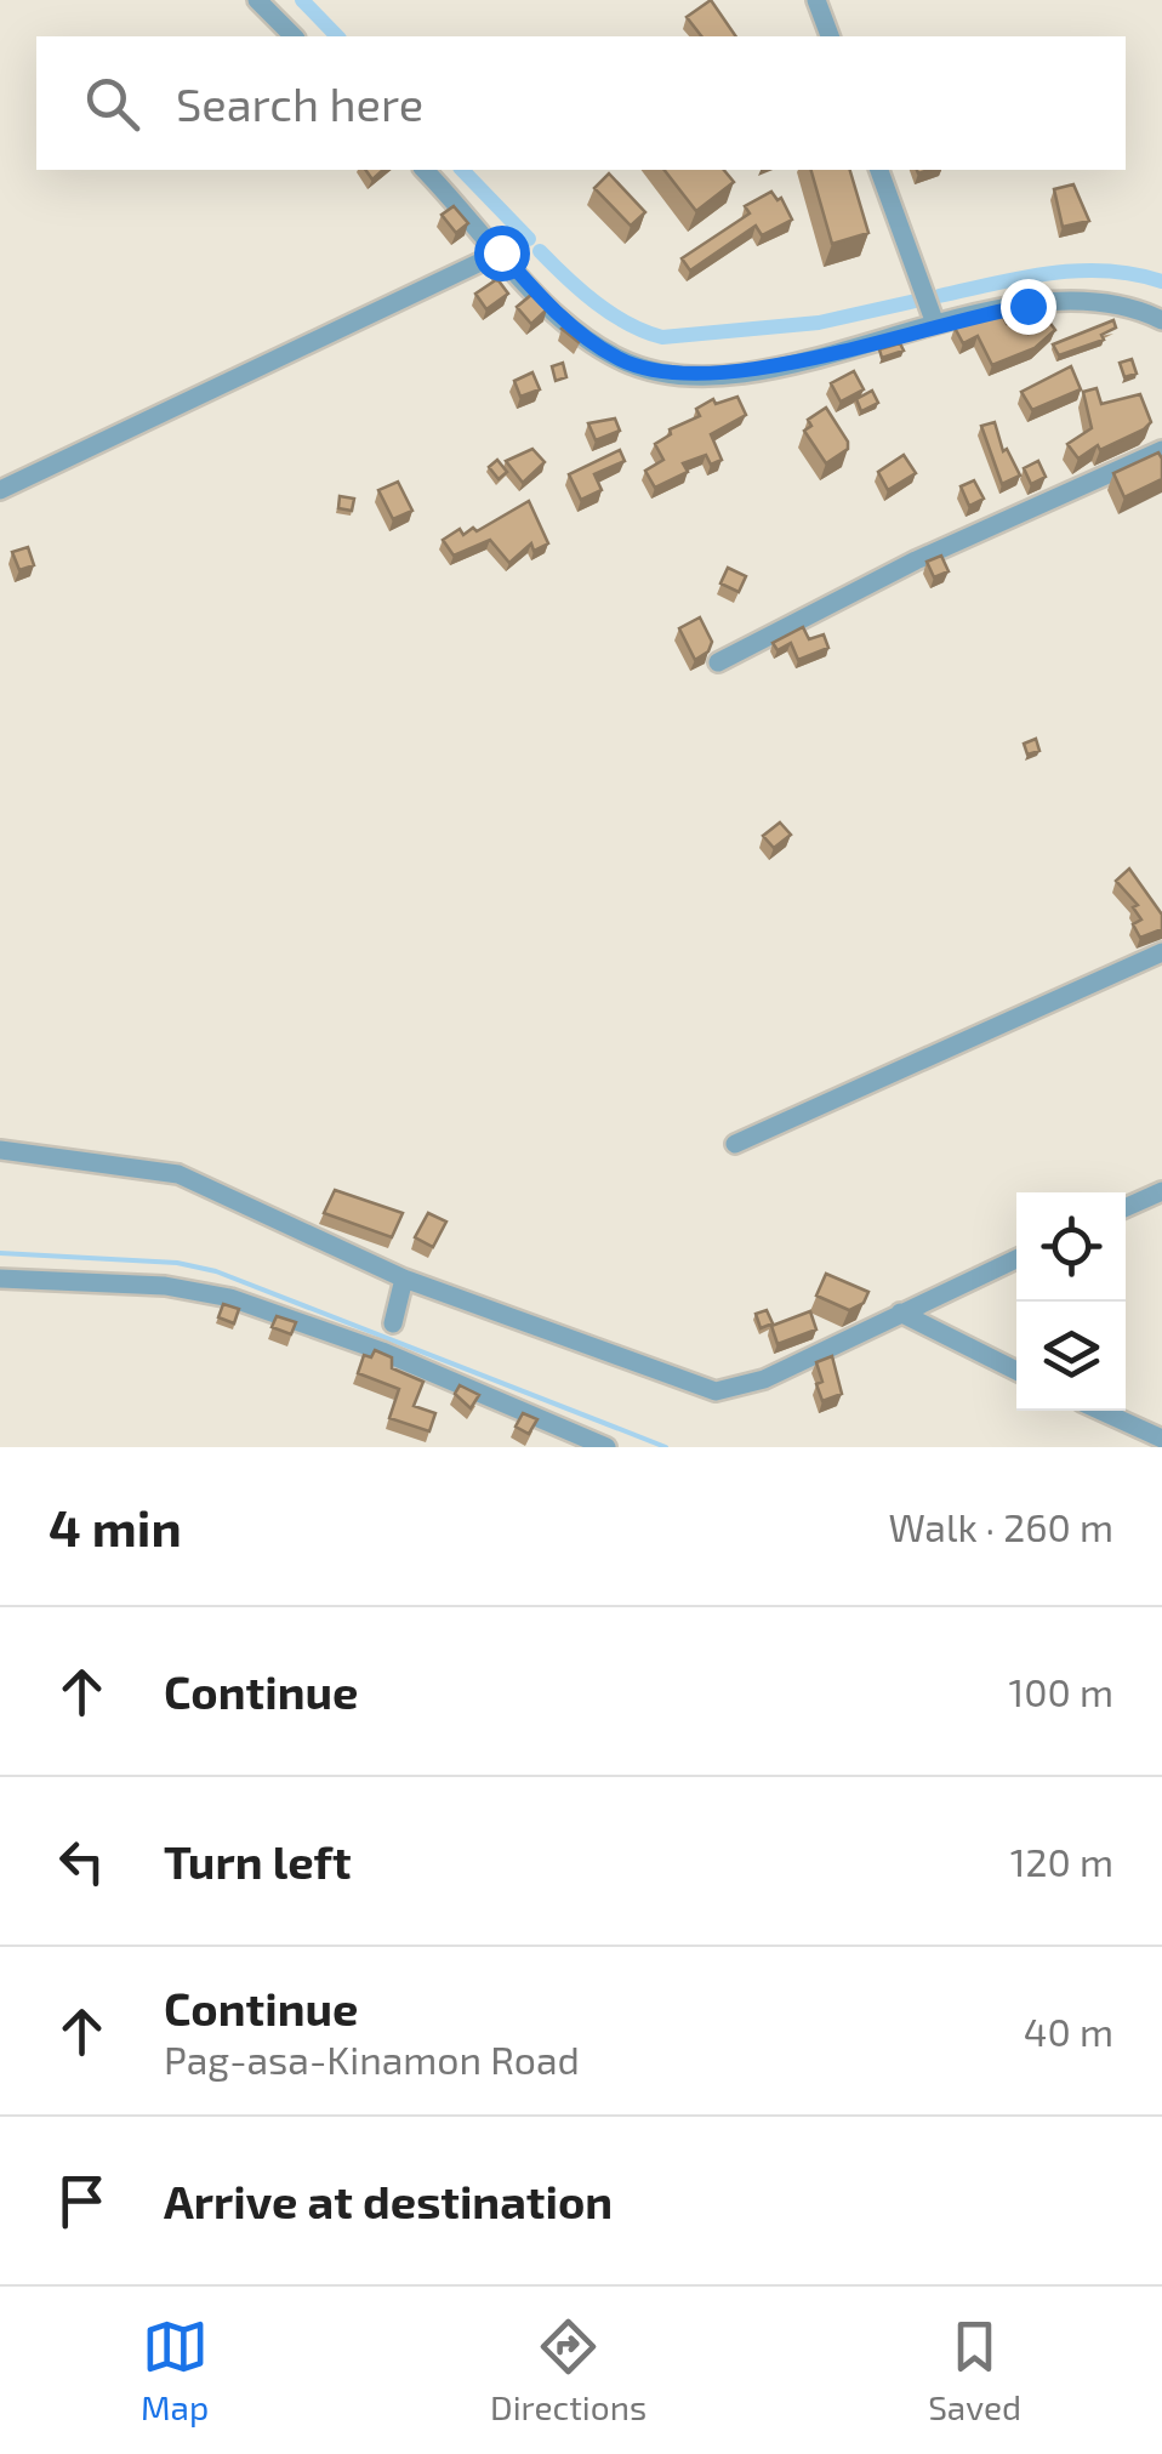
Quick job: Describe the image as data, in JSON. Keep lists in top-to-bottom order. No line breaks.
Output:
{"page":{"search":"Search here","heading":["4 min","Walk · 260 m"],"list":[["Continue","100 m"],["Turn left","120 m"],["Continue","Pag-asa-Kinamon Road","40 m"],"Arrive at destination"],"nav":["Map","Directions","Saved"]}}
